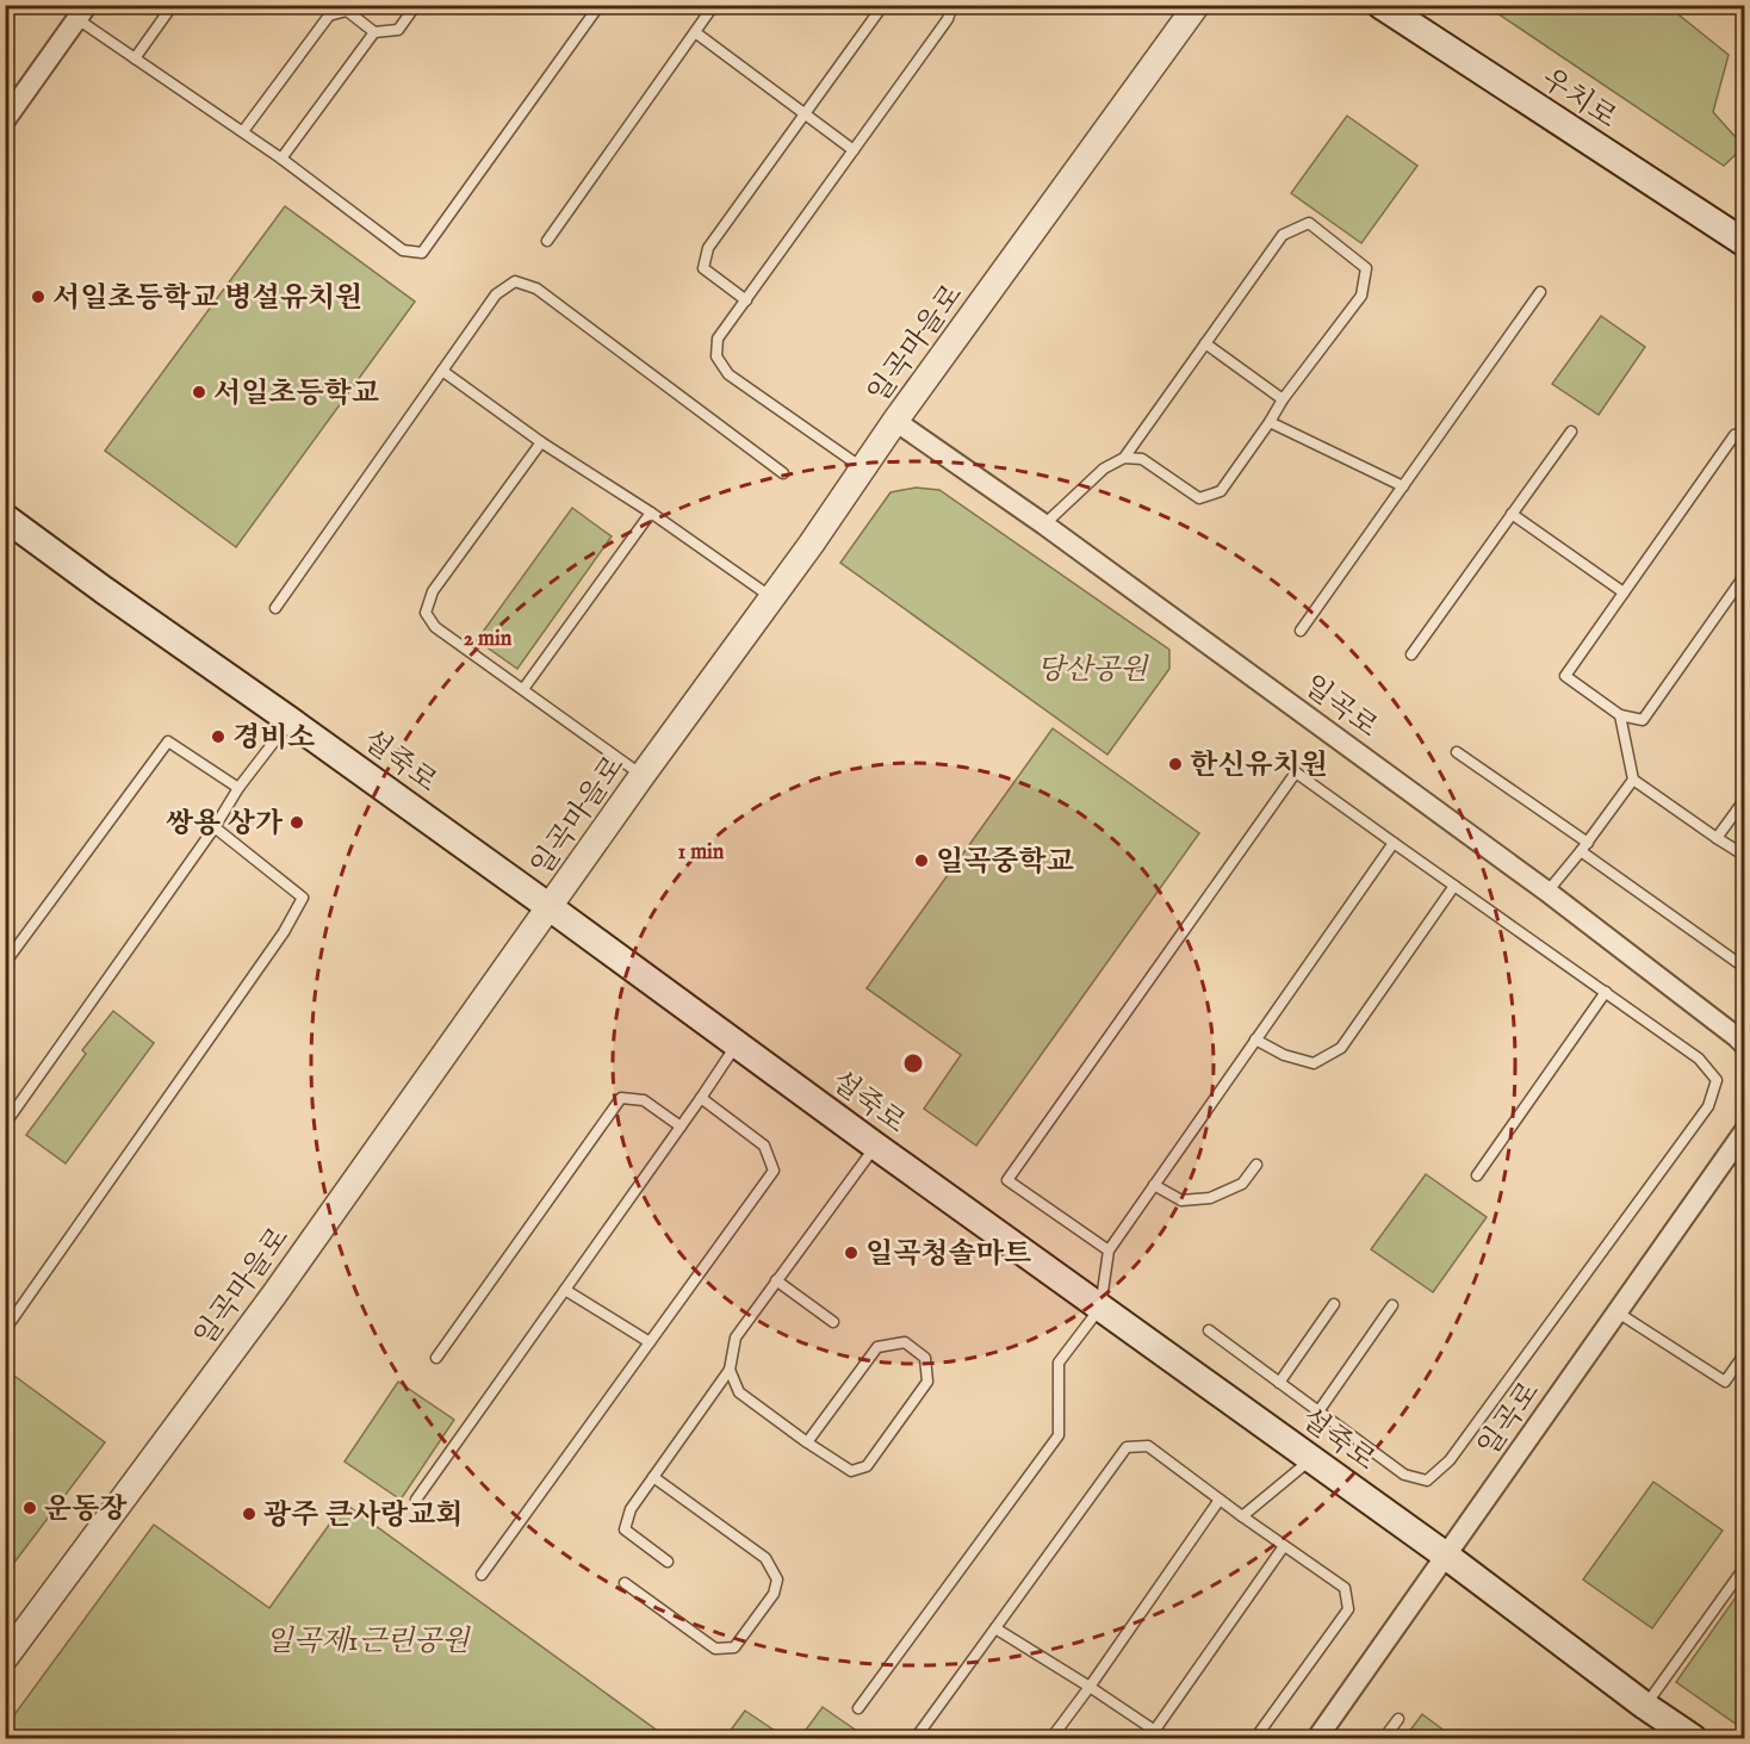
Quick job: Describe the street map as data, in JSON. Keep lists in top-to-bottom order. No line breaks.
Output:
{"streets":{"main road":["우치로","설죽로"],"street":["일곡마을로","일곡로"]},"crossings":[["일곡마을로","일곡로"],["일곡마을로","설죽로"],["일곡로","설죽로"]],"parks":["당산공원","일곡제1근린공원"],"places":["서일초등학교 병설유치원","서일초등학교","경비소","한신유치원","쌍용 상가","일곡중학교","일곡청솔마트","운동장","광주 큰사랑교회"],"rings":["2 min","1 min"]}
